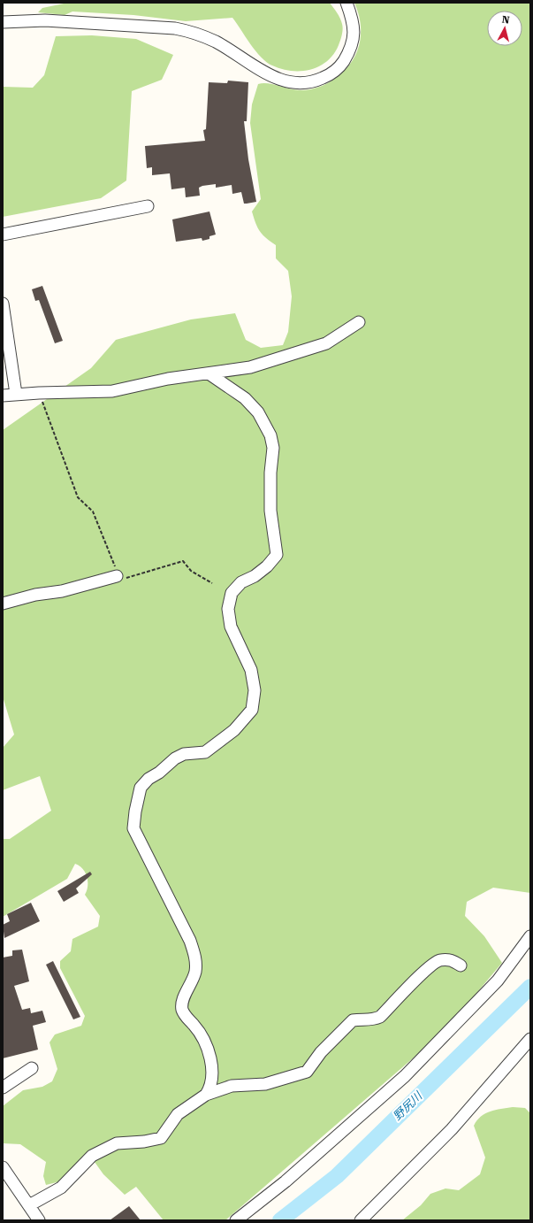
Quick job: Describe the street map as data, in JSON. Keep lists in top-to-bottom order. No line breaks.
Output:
{"water":["野尻川"],"north":"top"}
